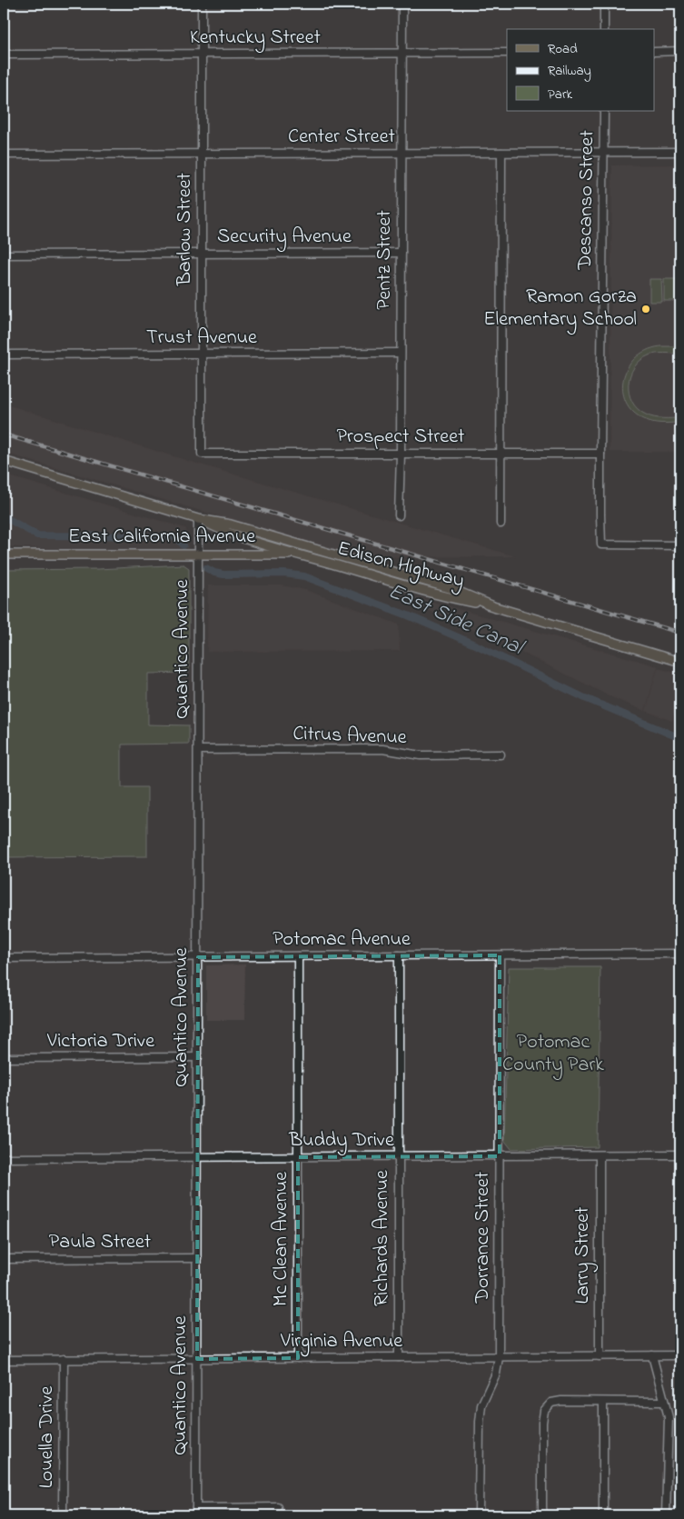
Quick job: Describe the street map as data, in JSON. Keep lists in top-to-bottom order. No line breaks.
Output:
{"streets":{"main road":["East California Avenue","Edison Highway"],"street":["Kentucky Street","Center Street","Descanso Street","Barlow Street","Security Avenue","Pentz Street","Trust Avenue","Prospect Street","Quantico Avenue","Citrus Avenue","Potomac Avenue","Victoria Drive","Buddy Drive","Dorrance Street","Richards Avenue","Mc Clean Avenue","Paula Street","Larry Street","Virginia Avenue","Louella Drive"]},"crossings":[["Kentucky Street","Barlow Street"],["Kentucky Street","Pentz Street"],["Center Street","Descanso Street"],["Center Street","Barlow Street"],["Center Street","Pentz Street"],["Descanso Street","Prospect Street"],["Barlow Street","Security Avenue"],["Barlow Street","Trust Avenue"],["Barlow Street","Prospect Street"],["Security Avenue","Pentz Street"],["Pentz Street","Trust Avenue"],["Pentz Street","Prospect Street"],["East California Avenue","Edison Highway"],["East California Avenue","Quantico Avenue"],["Edison Highway","Quantico Avenue"],["Quantico Avenue","Citrus Avenue"],["Quantico Avenue","Potomac Avenue"],["Quantico Avenue","Victoria Drive"],["Quantico Avenue","Buddy Drive"],["Quantico Avenue","Paula Street"],["Quantico Avenue","Virginia Avenue"],["Potomac Avenue","Dorrance Street"],["Potomac Avenue","Richards Avenue"],["Potomac Avenue","Mc Clean Avenue"],["Buddy Drive","Dorrance Street"],["Buddy Drive","Richards Avenue"],["Buddy Drive","Mc Clean Avenue"],["Buddy Drive","Larry Street"],["Dorrance Street","Virginia Avenue"],["Richards Avenue","Virginia Avenue"],["Mc Clean Avenue","Virginia Avenue"],["Larry Street","Virginia Avenue"],["Virginia Avenue","Louella Drive"]],"water":["East Side Canal"],"parks":["Potomac County Park"],"places":["Ramon Gorza Elementary School"],"legend":["Road","Railway","Park"]}
